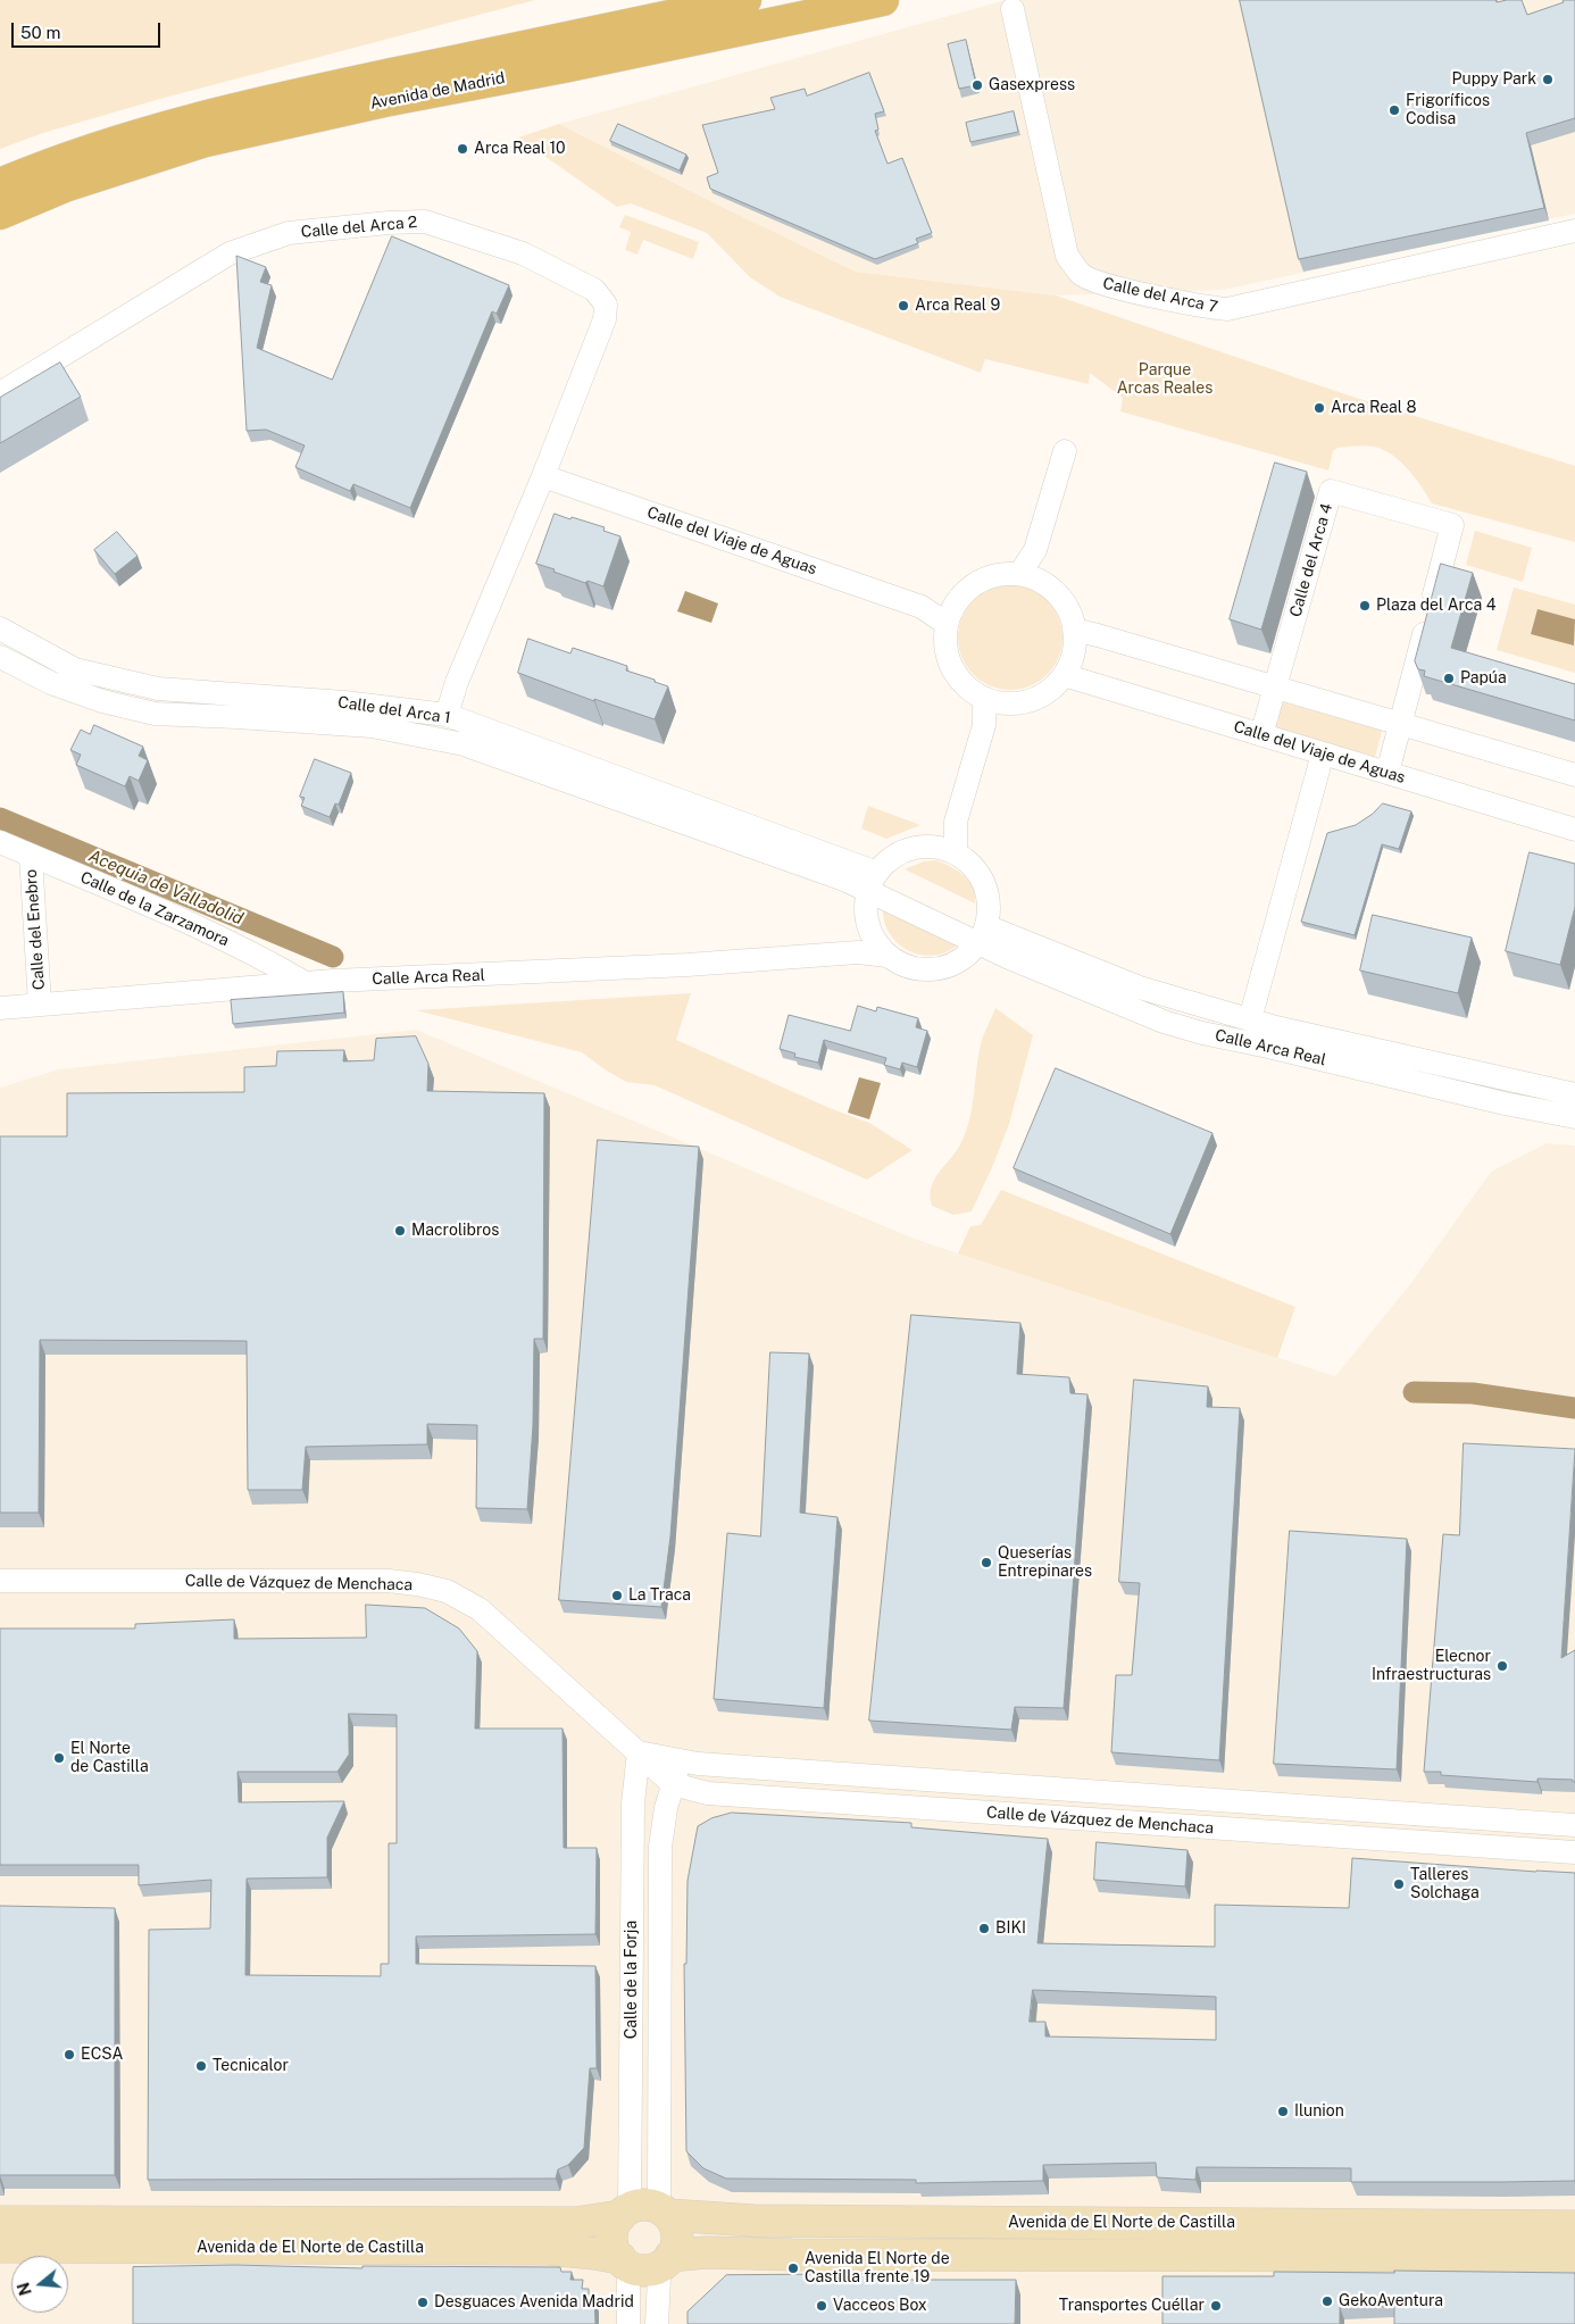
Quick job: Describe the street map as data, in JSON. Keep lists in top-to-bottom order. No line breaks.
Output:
{"streets":{"main road":["Avenida de Madrid"],"street":["Calle del Arca 2","Calle del Arca 7","Calle del Viaje de Aguas","Calle del Arca 4","Calle del Arca 1","Calle de la Zarzamora","Calle del Enebro","Calle Arca Real","Calle de Vázquez de Menchaca","Calle de la Forja","Avenida de El Norte de Castilla"]},"crossings":[["Calle del Arca 2","Calle del Viaje de Aguas"],["Calle del Arca 2","Calle del Arca 1"],["Calle del Viaje de Aguas","Calle del Arca 4"],["Calle del Arca 1","Calle Arca Real"],["Calle de la Zarzamora","Calle del Enebro"],["Calle de la Zarzamora","Calle Arca Real"],["Calle del Enebro","Calle Arca Real"],["Calle de Vázquez de Menchaca","Calle de la Forja"],["Calle de la Forja","Avenida de El Norte de Castilla"]],"water":["Acequia de Valladolid"],"parks":["Parque Arcas Reales"],"places":["Puppy Park","Gasexpress","Frigoríficos Codisa","Arca Real 10","Arca Real 9","Arca Real 8","Plaza del Arca 4","Papúa","Macrolibros","Queserías Entrepinares","La Traca","Elecnor Infraestructuras","El Norte de Castilla","Talleres Solchaga","BIKI","ECSA","Tecnicalor","Ilunion","Avenida El Norte de Castilla frente 19","GekoAventura","Desguaces Avenida Madrid","Vacceos Box","Transportes Cuéllar"],"scale_bar":"50 m","north":"left"}
